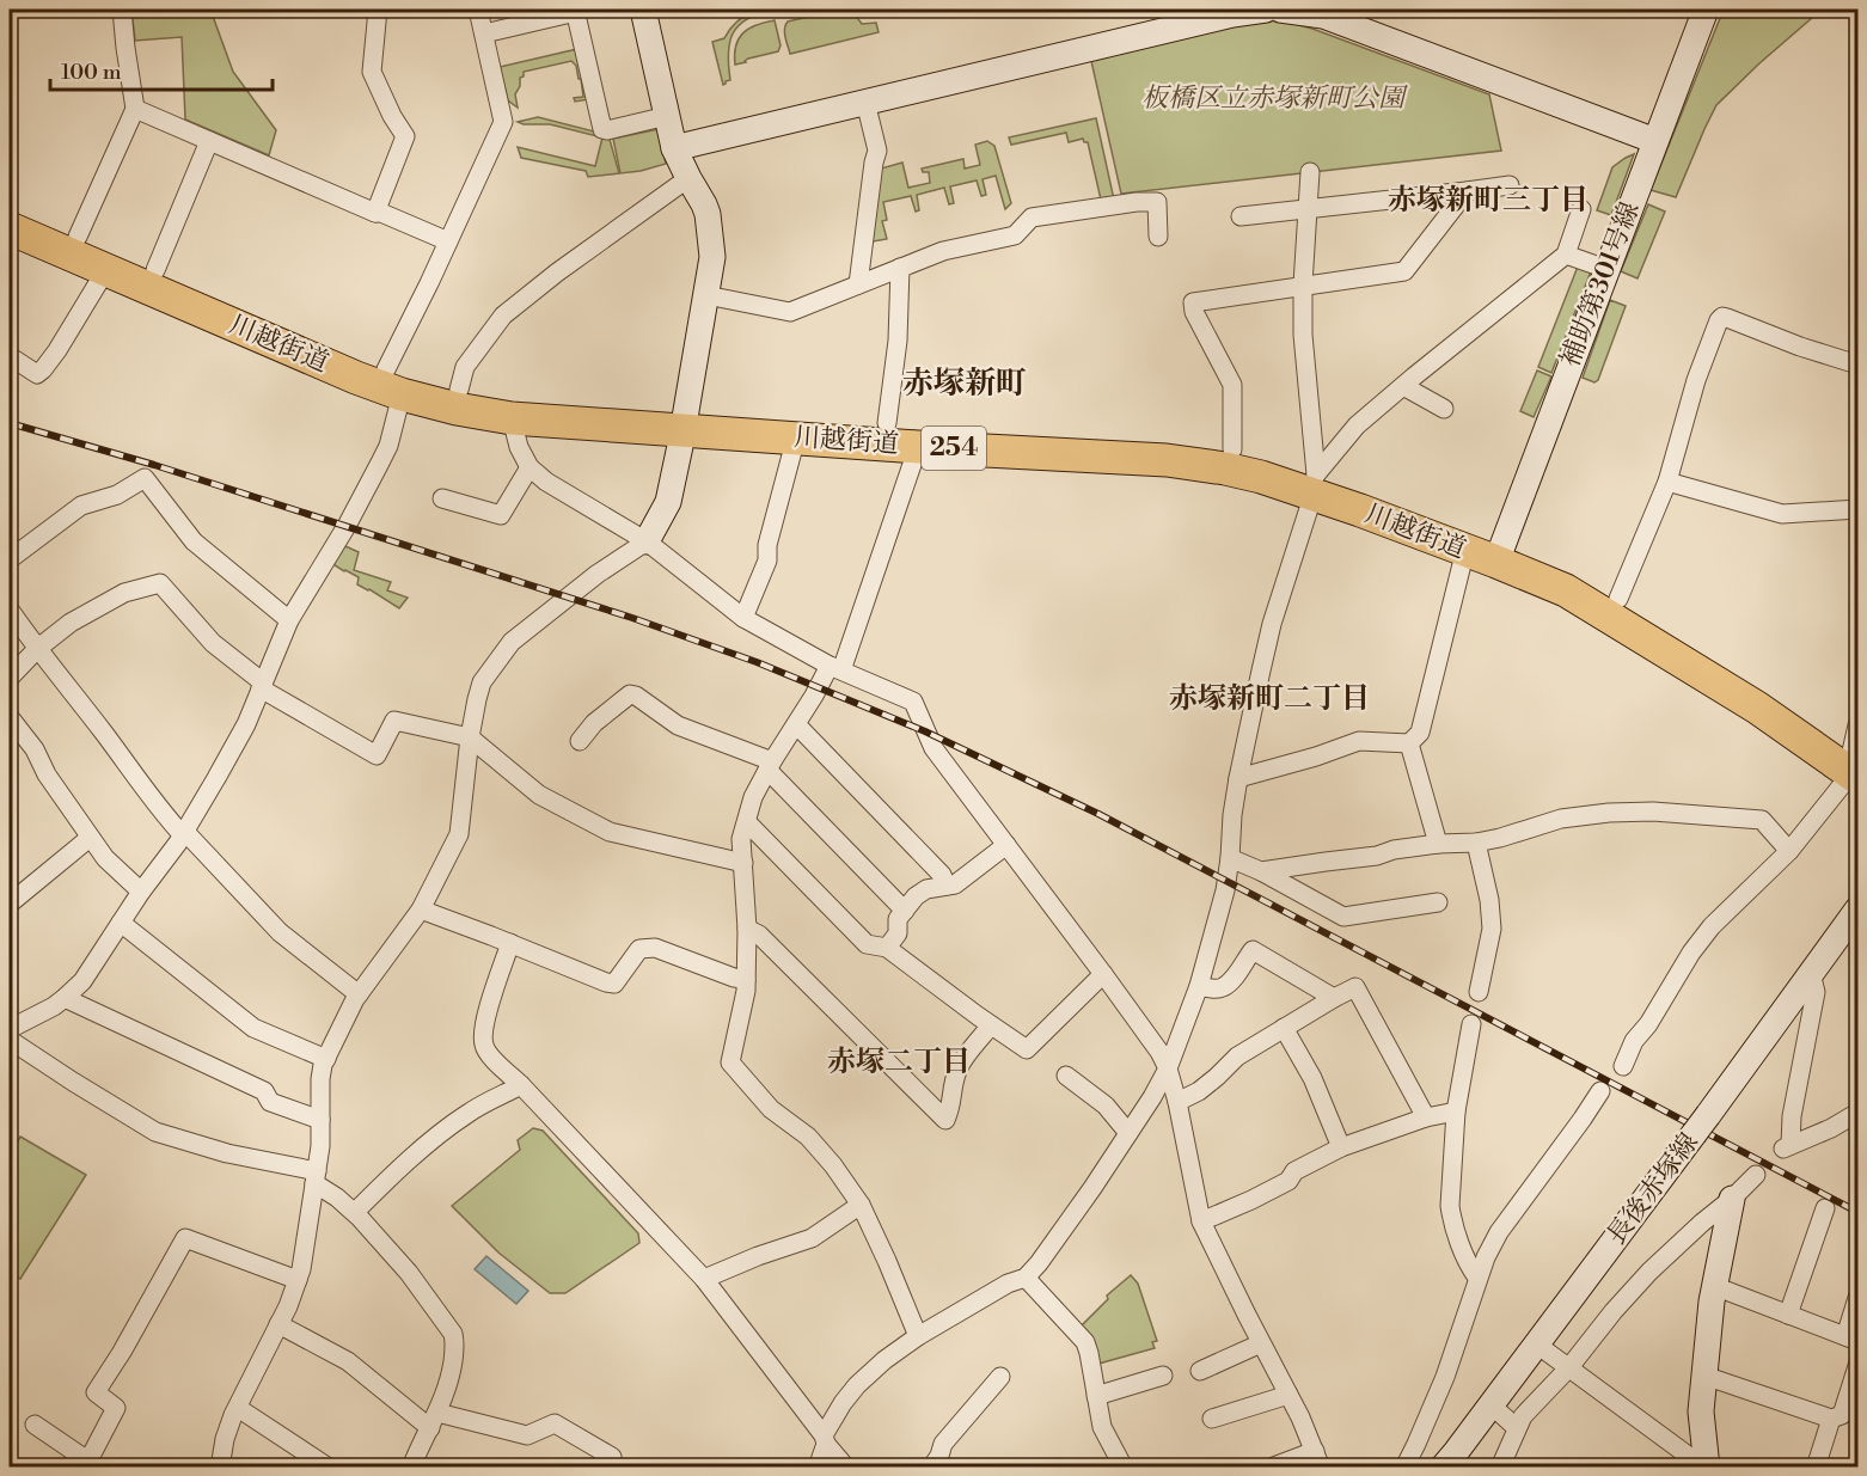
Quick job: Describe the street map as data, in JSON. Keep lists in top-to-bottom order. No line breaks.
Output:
{"streets":{"highway":["川越街道","254"],"street":["補助第301号線","長後赤塚線"]},"crossings":[["補助第301号線","川越街道"]],"districts":["赤塚新町三丁目","赤塚新町","赤塚新町二丁目","赤塚二丁目"],"parks":["板橋区立赤塚新町公園"],"scale_bar":"100 m"}
